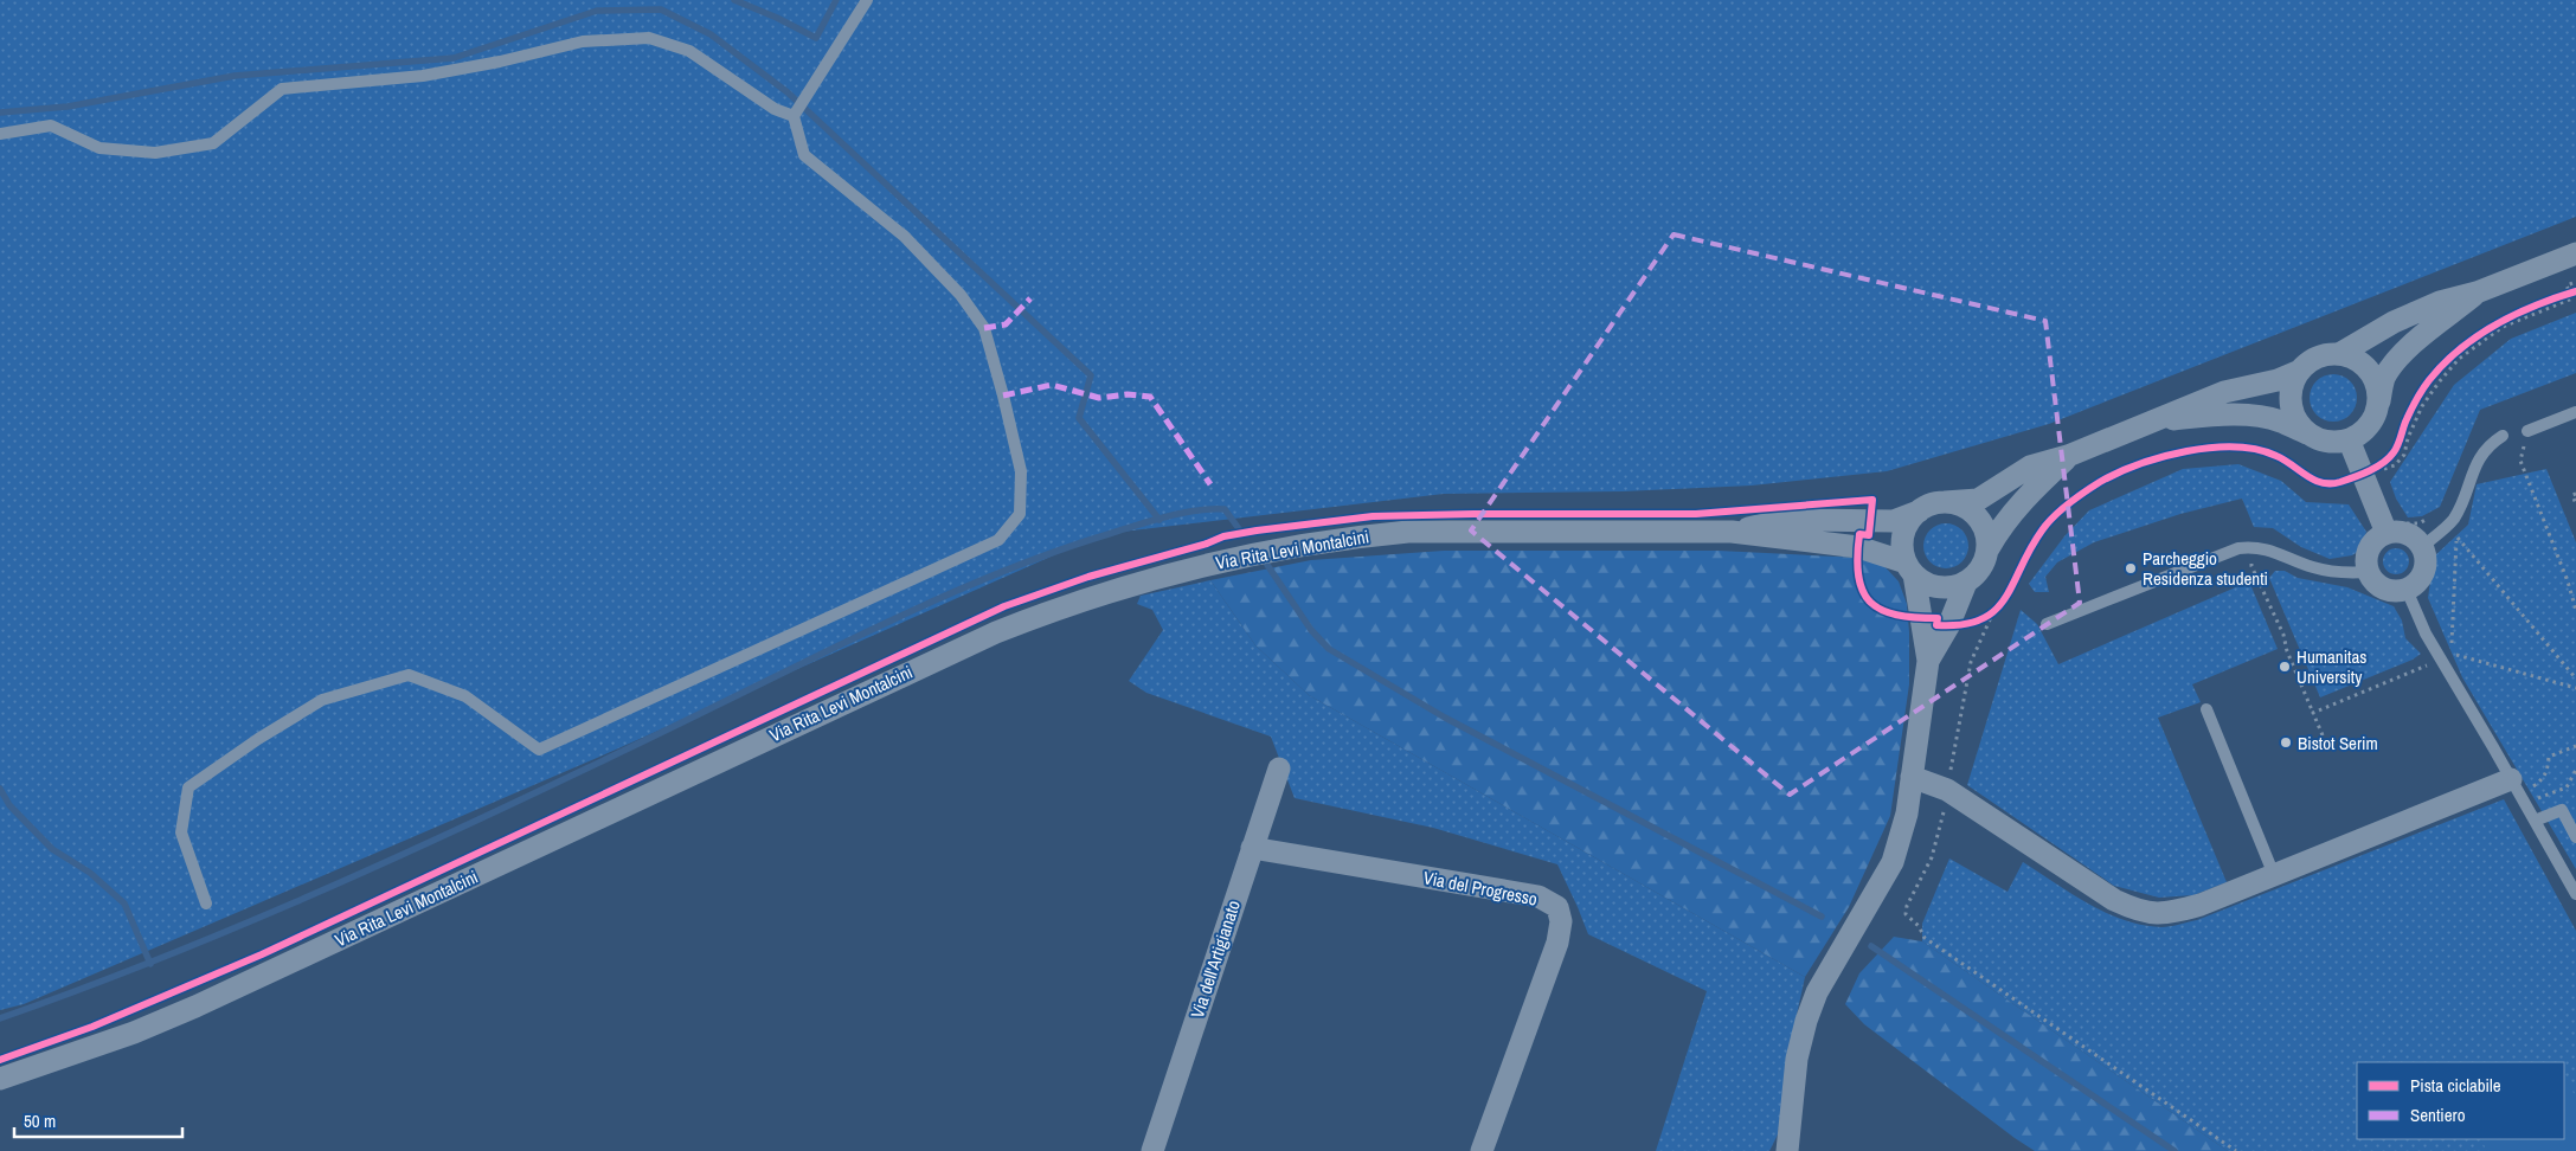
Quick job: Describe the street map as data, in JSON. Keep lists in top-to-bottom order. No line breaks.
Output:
{"streets":{"street":["Via Rita Levi Montalcini","Via del Progresso","Via dell'Artigianato"]},"crossings":[["Via del Progresso","Via dell'Artigianato"]],"places":["Parcheggio Residenza studenti","Humanitas University","Bistot Serim"],"legend":["Pista ciclabile","Sentiero"],"scale_bar":"50 m"}
